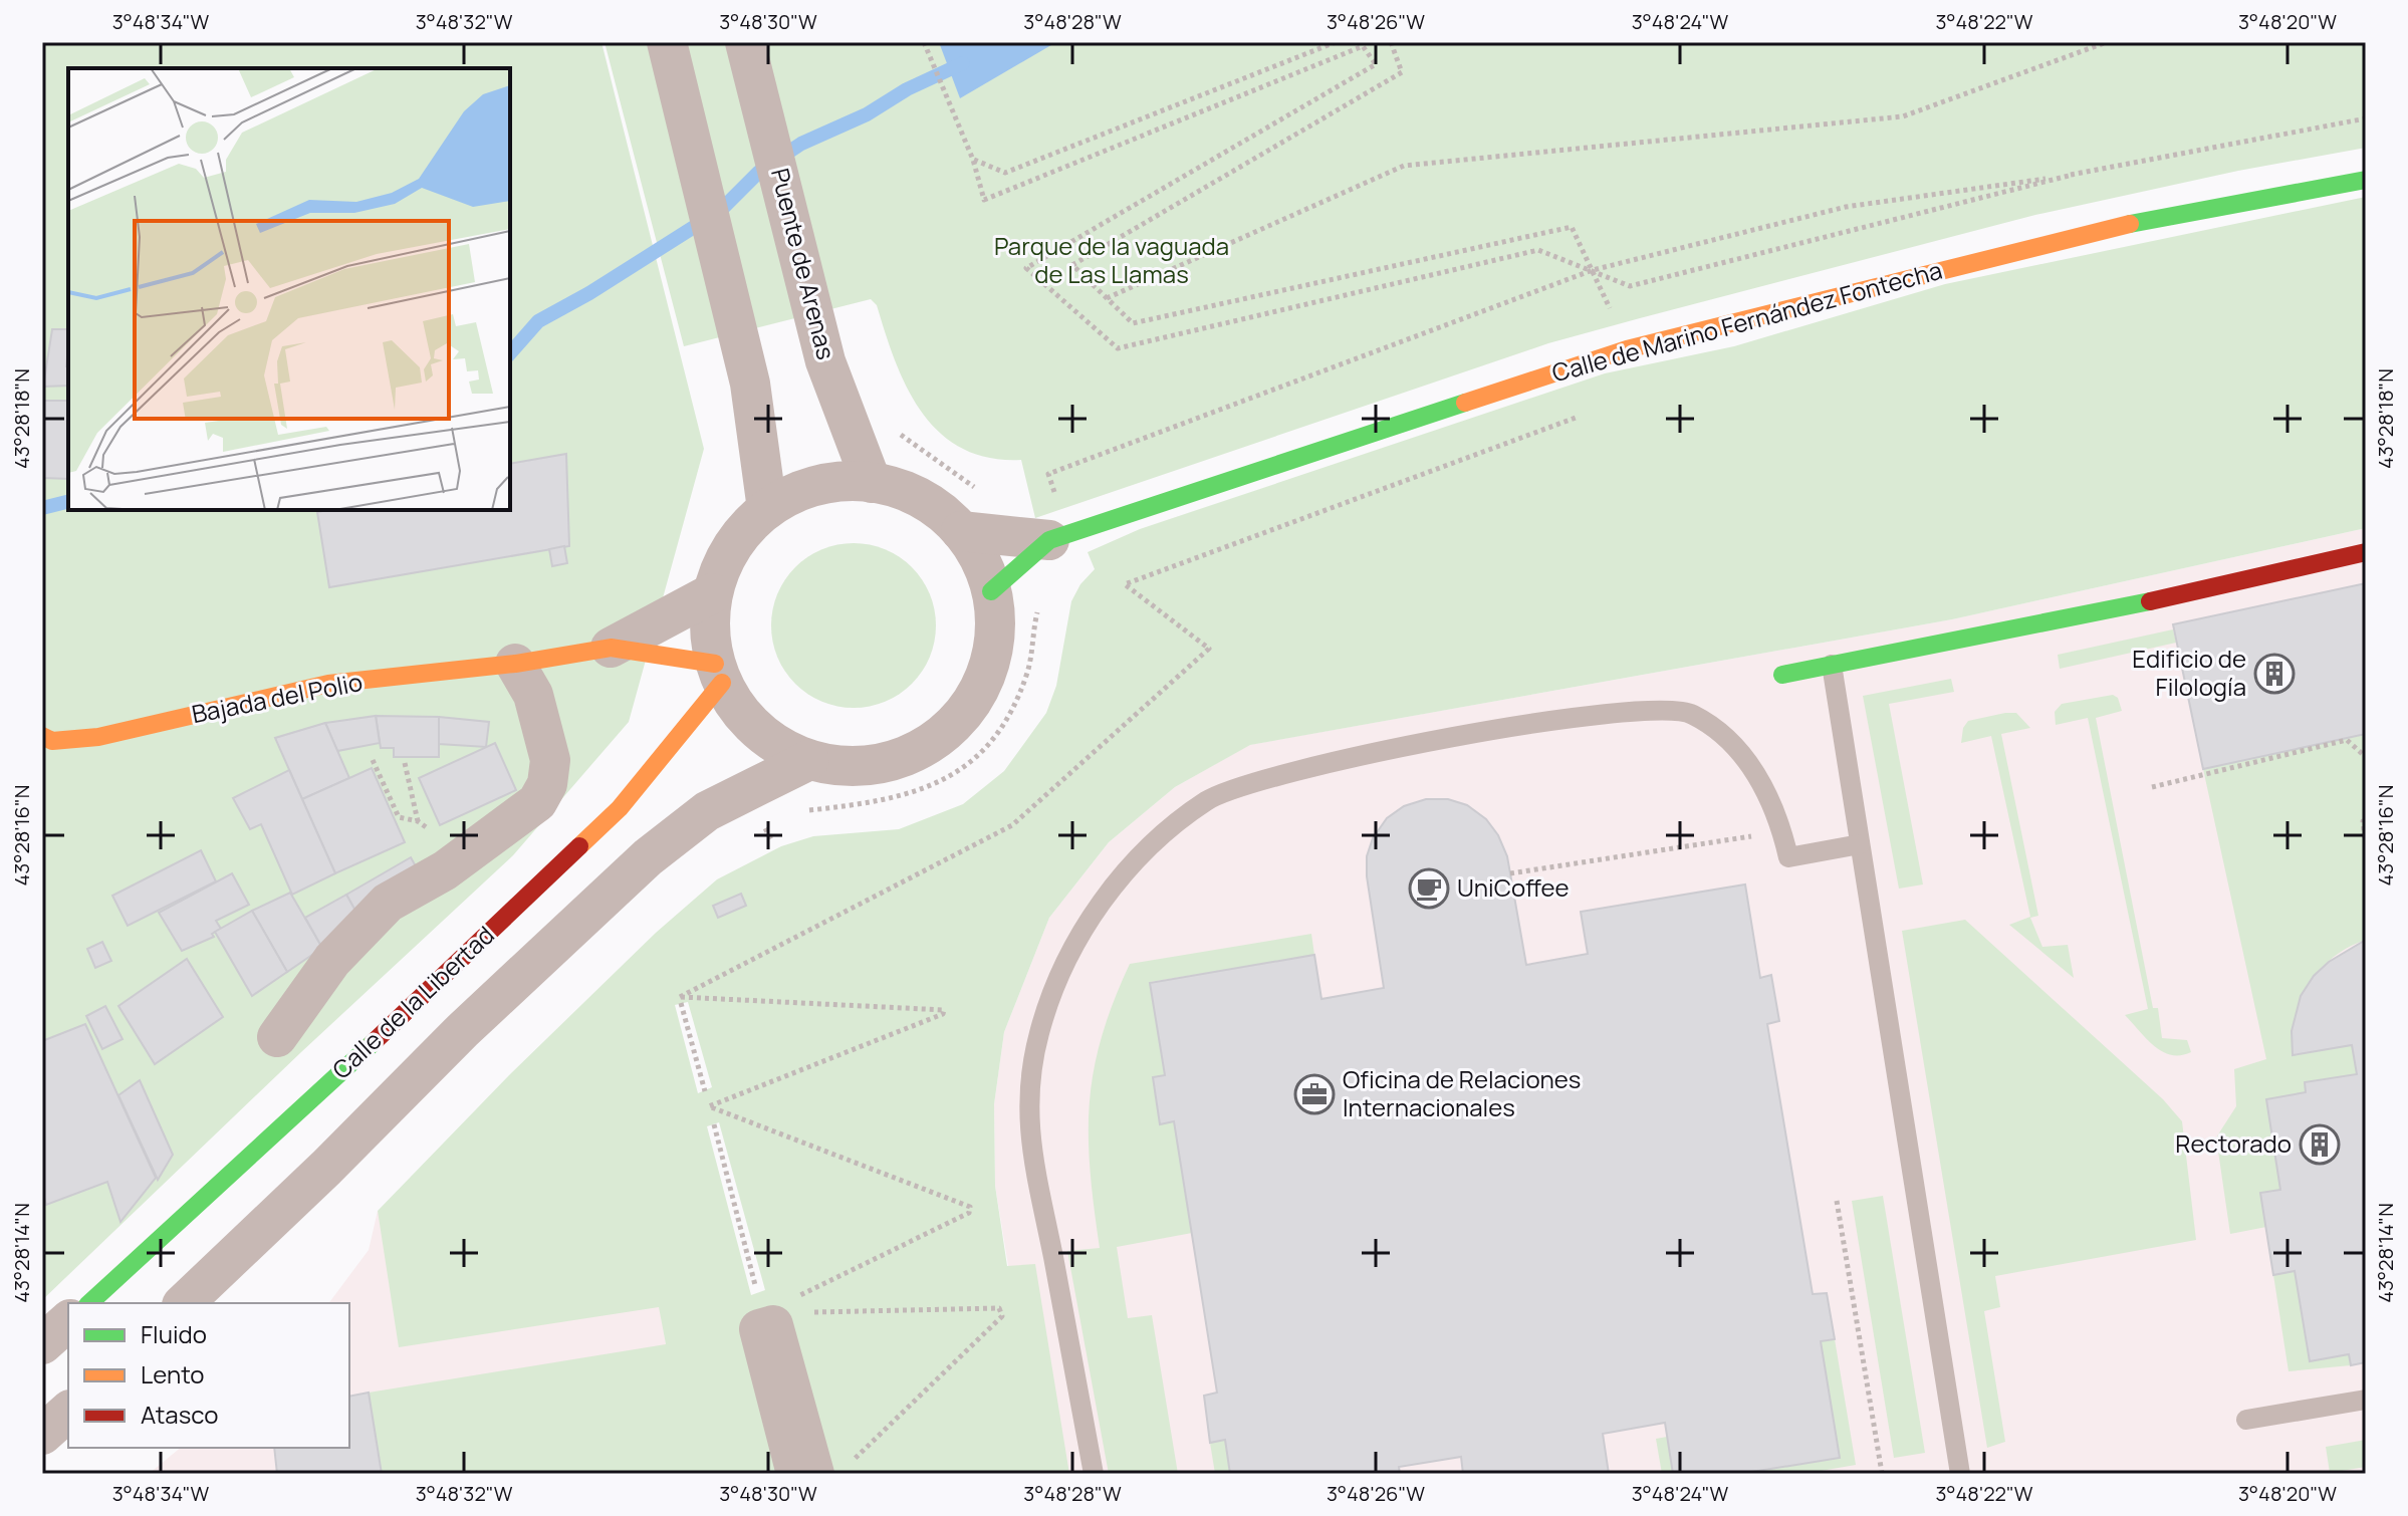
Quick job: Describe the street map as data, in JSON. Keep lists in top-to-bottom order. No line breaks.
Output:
{"streets":{"street":["Puente de Arenas","Calle de Marino Fernández Fontecha","Bajada del Polio","Calle de la Libertad"]},"crossings":[["Puente de Arenas","Calle de Marino Fernández Fontecha"],["Puente de Arenas","Bajada del Polio"],["Puente de Arenas","Calle de la Libertad"],["Calle de Marino Fernández Fontecha","Bajada del Polio"],["Calle de Marino Fernández Fontecha","Calle de la Libertad"],["Bajada del Polio","Calle de la Libertad"]],"parks":["Parque de la vaguada de Las Llamas"],"places":{"building":["Edificio de Filología","Rectorado"],"cafe":["UniCoffee"],"office":["Oficina de Relaciones Internacionales"]},"legend":["Fluido","Lento","Atasco"],"coordinates":["3°48'34\"W","3°48'32\"W","3°48'30\"W","3°48'28\"W","3°48'26\"W","3°48'24\"W","3°48'22\"W","3°48'20\"W","43°28'18\"N","43°28'16\"N","43°28'14\"N"]}
